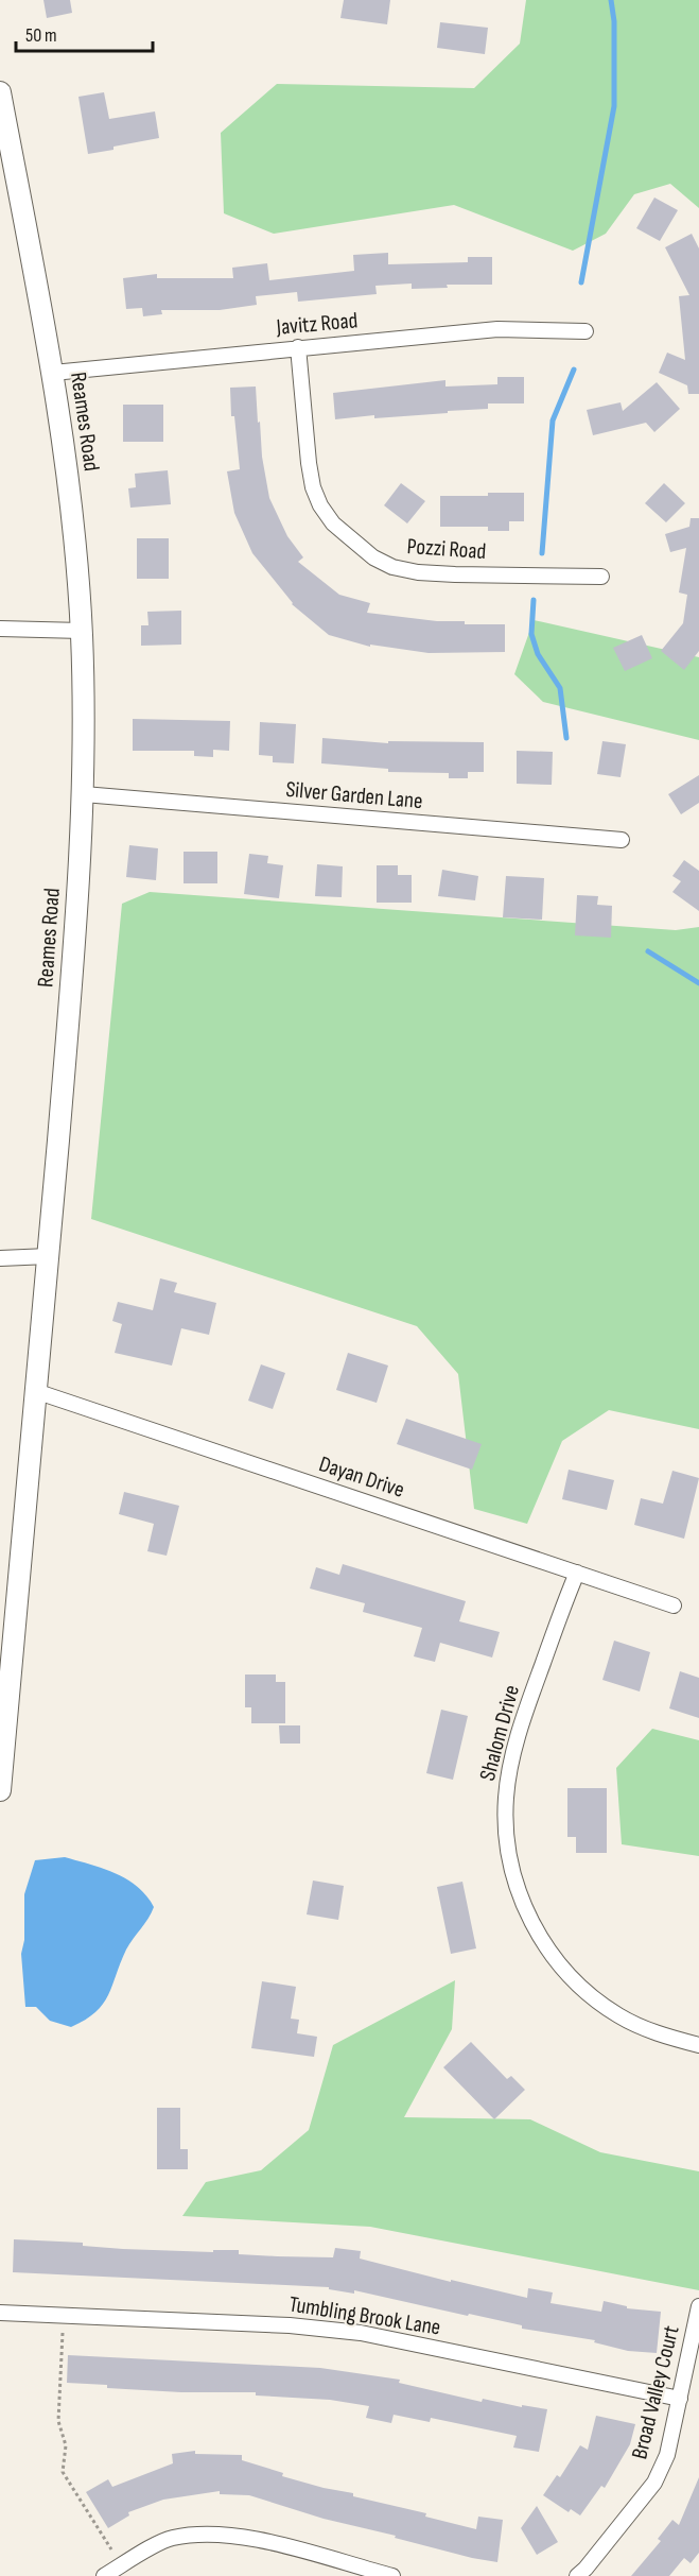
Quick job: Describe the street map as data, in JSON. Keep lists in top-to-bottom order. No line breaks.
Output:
{"streets":{"main road":["Reames Road"],"street":["Javitz Road","Pozzi Road","Silver Garden Lane","Dayan Drive","Shalom Drive","Tumbling Brook Lane","Broad Valley Court"]},"crossings":[["Javitz Road","Reames Road"],["Javitz Road","Pozzi Road"],["Reames Road","Silver Garden Lane"],["Reames Road","Dayan Drive"],["Dayan Drive","Shalom Drive"],["Tumbling Brook Lane","Broad Valley Court"]],"scale_bar":"50 m"}
